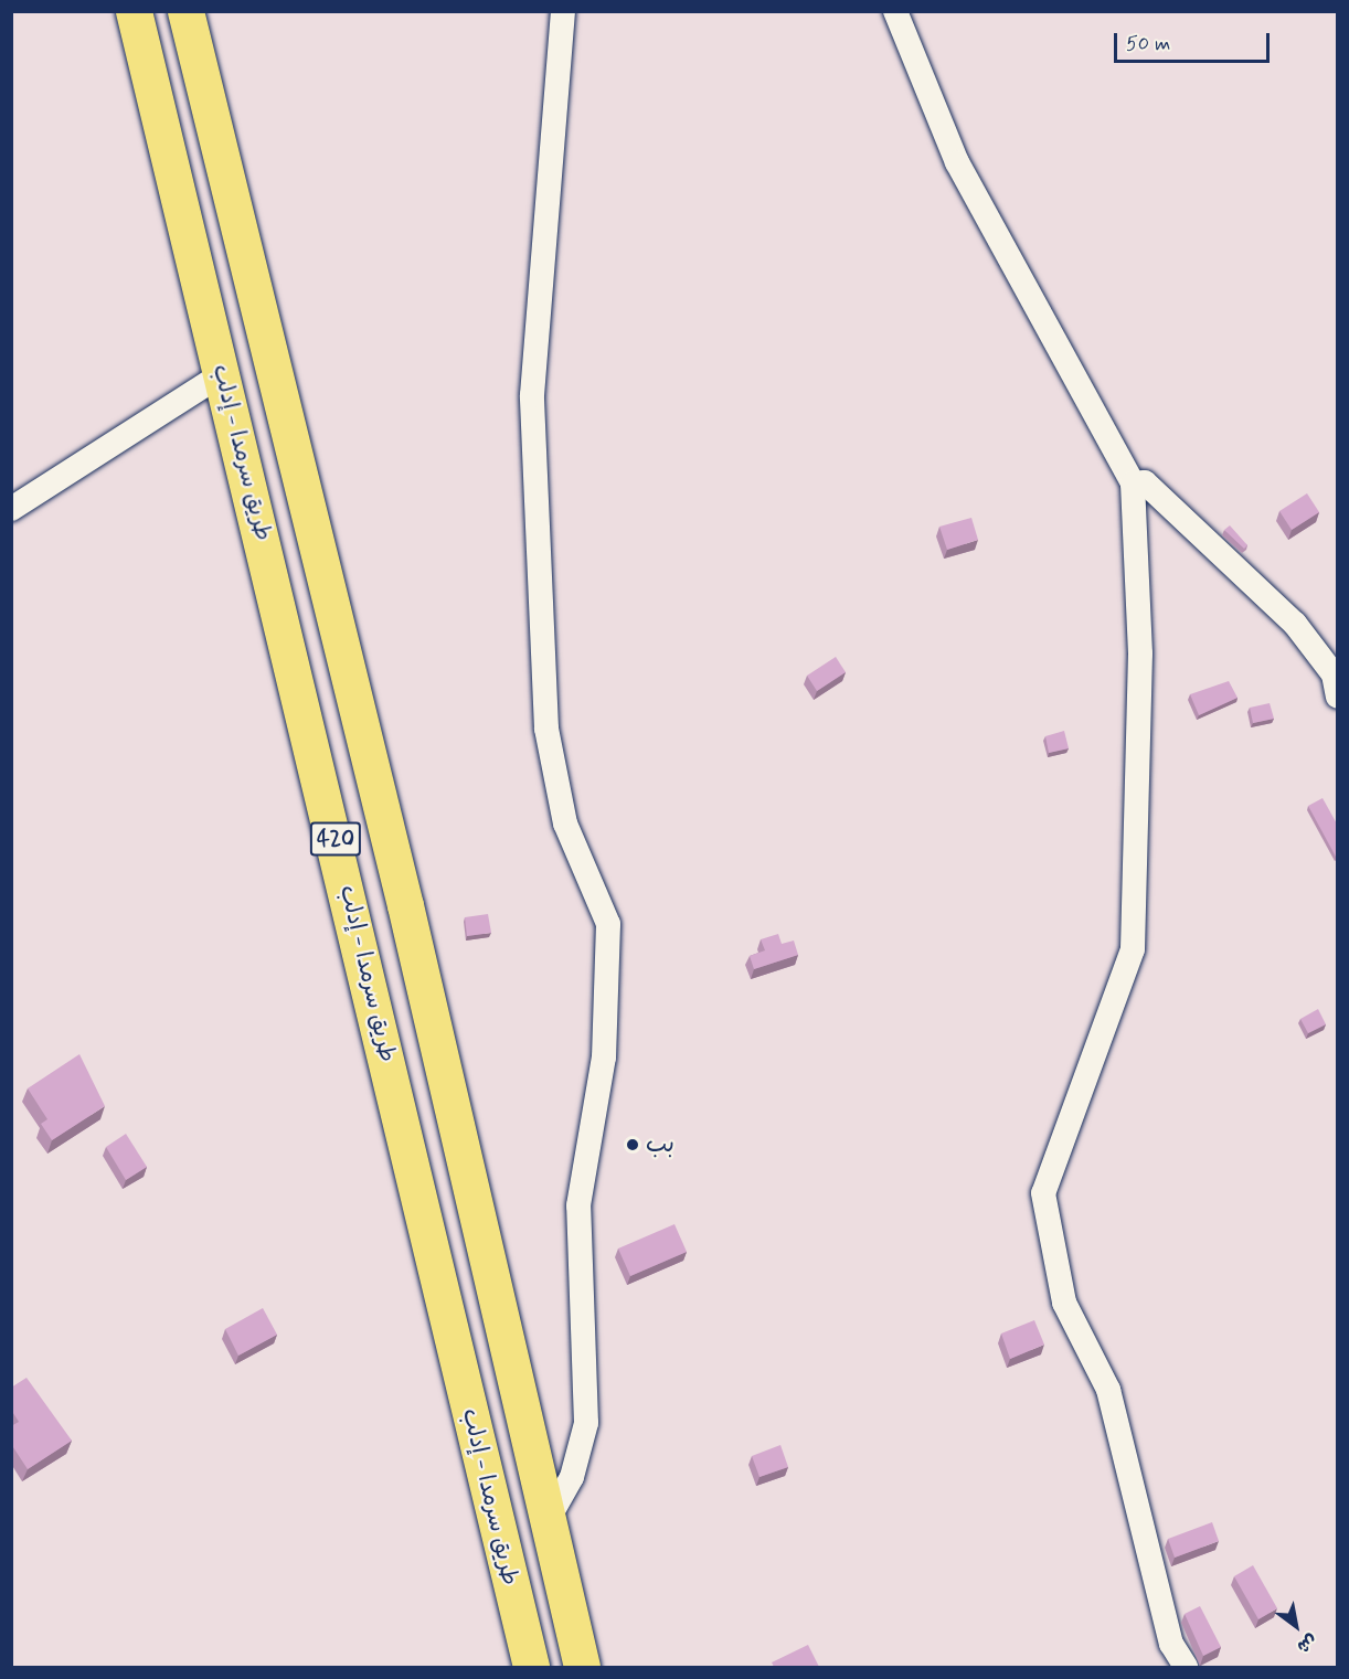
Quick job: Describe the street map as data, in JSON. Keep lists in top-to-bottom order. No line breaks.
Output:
{"streets":{"highway":["طريق سرمدا - إدلب","420"]},"places":["بب"],"scale_bar":"50 m","north":"bottom right"}
